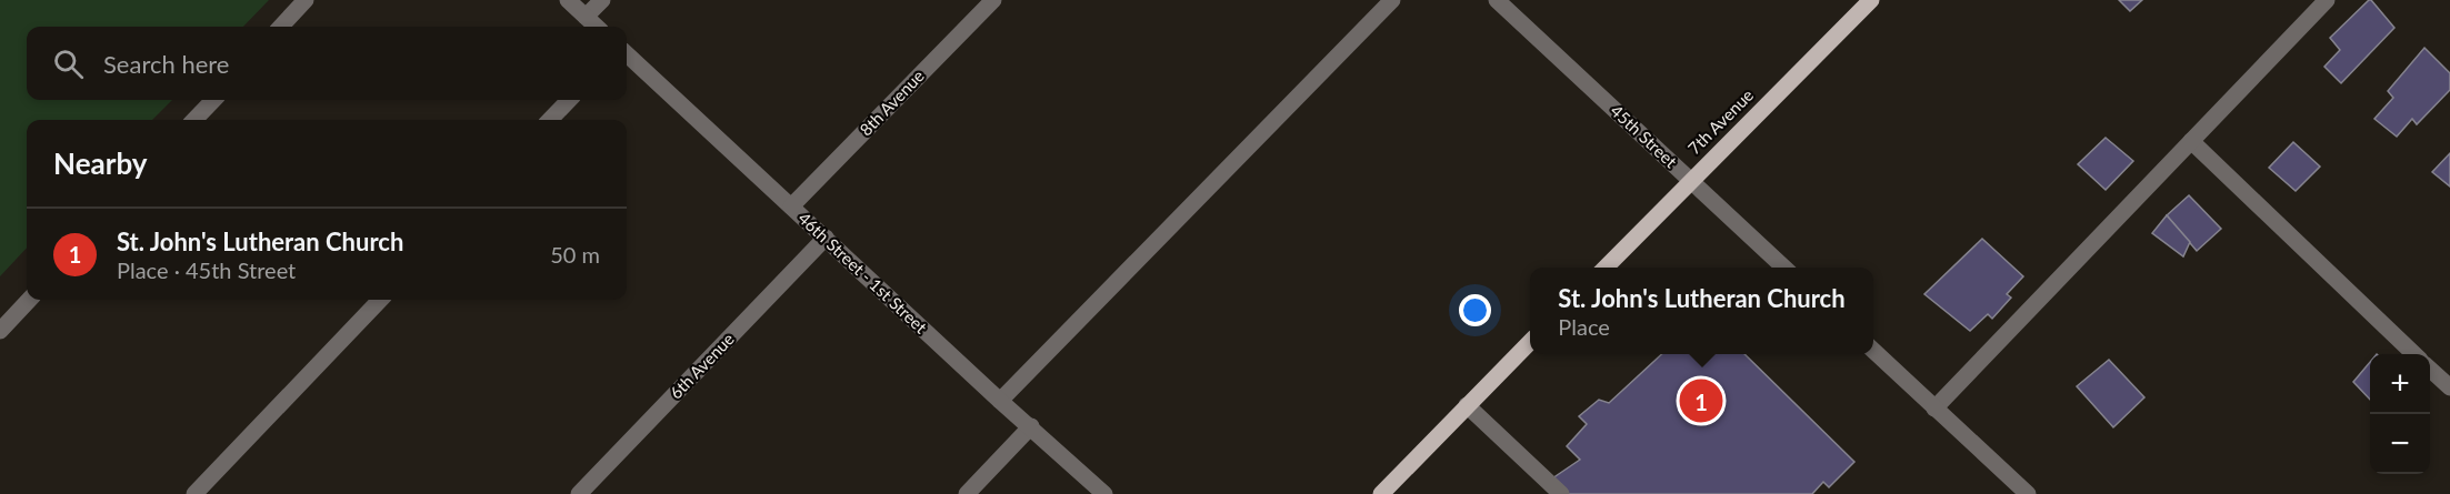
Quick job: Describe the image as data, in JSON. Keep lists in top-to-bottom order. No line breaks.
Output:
{"streets":{"main road":["7th Avenue"],"street":["8th Avenue","45th Street","46th Street - 1st Street","6th Avenue"]},"crossings":[["8th Avenue","46th Street - 1st Street"],["7th Avenue","45th Street"],["46th Street - 1st Street","6th Avenue"]],"page":{"search":"Search here","heading":"Nearby","list":[{"mark":"1","name":"St. John's Lutheran Church","note":"Place · 45th Street","value":"50 m"}],"popup":["St. John's Lutheran Church","Place"],"map_buttons":["+","−"],"pins":"1"}}
